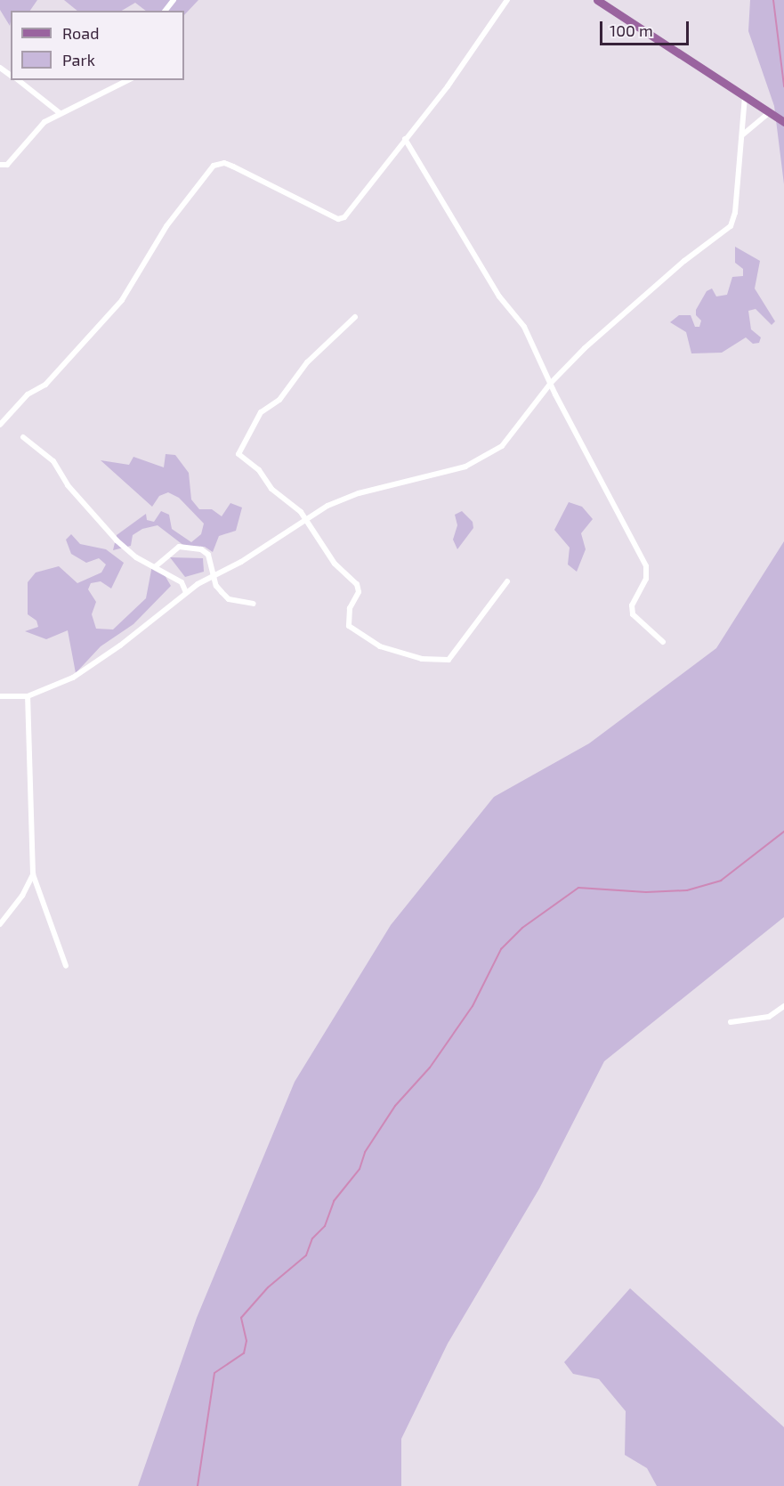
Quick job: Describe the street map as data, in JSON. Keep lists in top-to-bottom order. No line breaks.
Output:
{"legend":["Road","Park"],"scale_bar":"100 m"}
